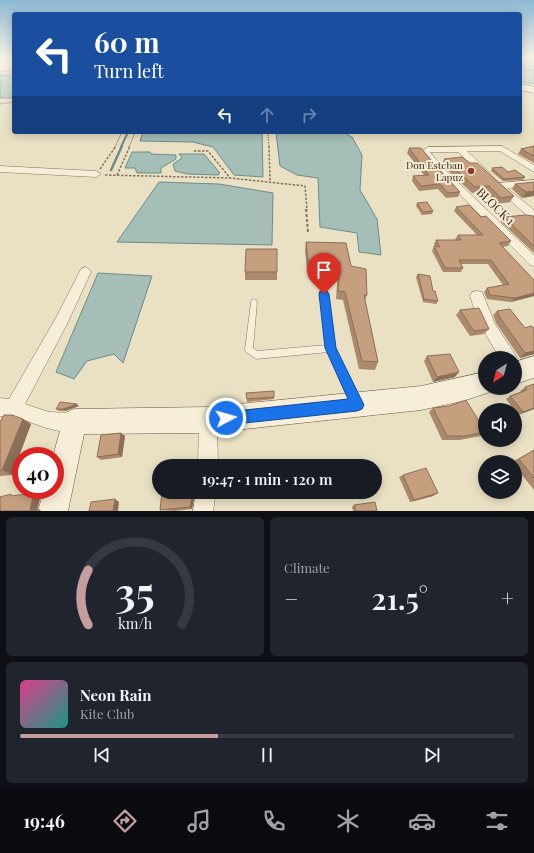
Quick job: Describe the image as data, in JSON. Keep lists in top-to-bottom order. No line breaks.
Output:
{"streets":{"street":["BLOCK 1"]},"places":["Don Esteban Lapuz"],"north":"bottom left","page":{"turn":["60 m","Turn left"],"limit":"40","trip":"19:47 · 1 min · 120 m","tile":"Climate","heat":["−","21.5°","+"],"song":["Neon Rain","Kite Club"],"tabs":"19:46","gauge":["35","km/h"]}}
